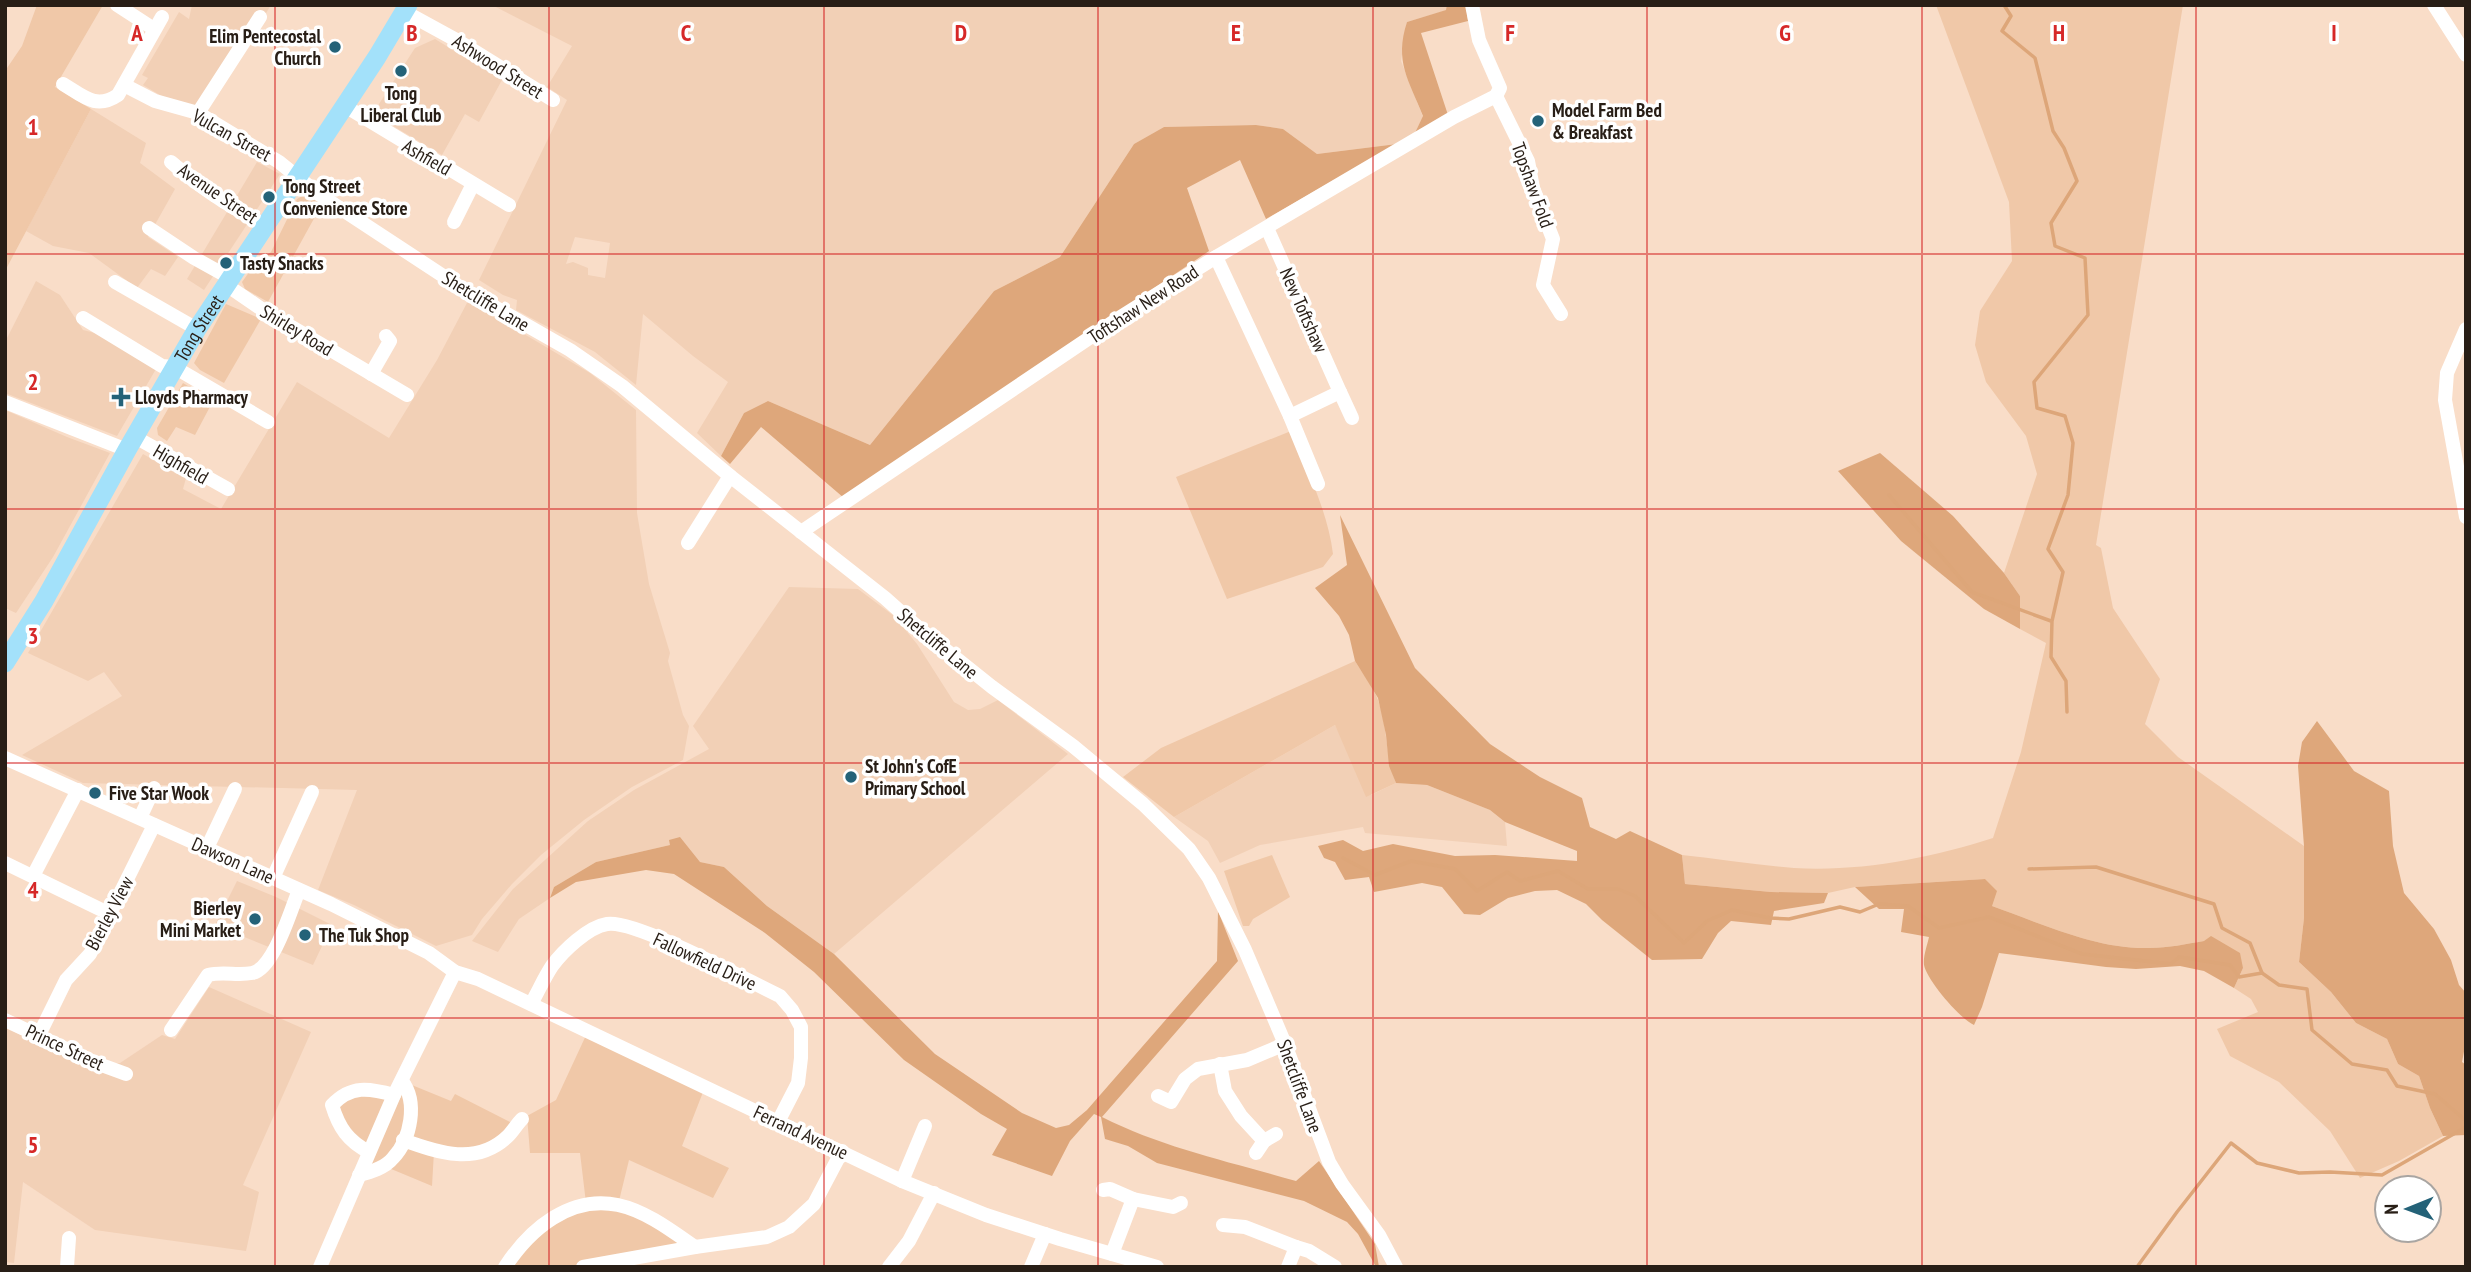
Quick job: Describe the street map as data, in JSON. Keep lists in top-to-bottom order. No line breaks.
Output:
{"streets":{"highway":["Tong Street"],"street":["Ashwood Street","Vulcan Street","Ashfield","Topshaw Fold","Avenue Street","Shetcliffe Lane","Toftshaw New Road","New Toftshaw","Shirley Road","Highfield","Dawson Lane","Bierley View","Fallowfield Drive","Prince Street","Ferrand Avenue"]},"crossings":[["Ashwood Street","Tong Street"],["Vulcan Street","Shetcliffe Lane"],["Vulcan Street","Tong Street"],["Ashfield","Tong Street"],["Topshaw Fold","Toftshaw New Road"],["Avenue Street","Tong Street"],["Shetcliffe Lane","Toftshaw New Road"],["Shetcliffe Lane","Tong Street"],["Toftshaw New Road","New Toftshaw"],["Tong Street","Shirley Road"],["Tong Street","Highfield"],["Dawson Lane","Bierley View"],["Dawson Lane","Ferrand Avenue"],["Bierley View","Prince Street"],["Fallowfield Drive","Ferrand Avenue"]],"places":{"other":["Elim Pentecostal Church","Tong Liberal Club","Model Farm Bed & Breakfast","Tong Street Convenience Store","Tasty Snacks","St John's CofE Primary School","Five Star Wook","Bierley Mini Market","The Tuk Shop"],"health":["Lloyds Pharmacy"]},"north":"left","grid":{"columns":["A","B","C","D","E","F","G","H","I"],"rows":["1","2","3","4","5"]}}
